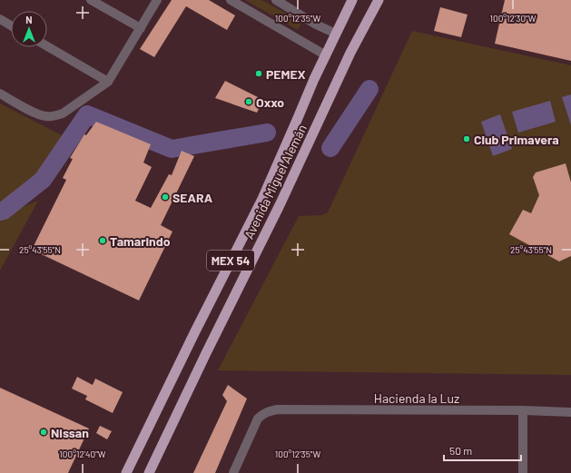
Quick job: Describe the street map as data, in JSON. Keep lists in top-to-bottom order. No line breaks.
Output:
{"streets":{"highway":["Avenida Miguel Alemán","MEX 54"],"street":["Hacienda la Luz"]},"places":["PEMEX","Oxxo","Club Primavera","SEARA","Tamarindo","Nissan"],"scale_bar":"50 m","north":"top","coordinates":["100°12'35\"W","100°12'30\"W","25°43'55\"N","100°12'40\"W"]}
